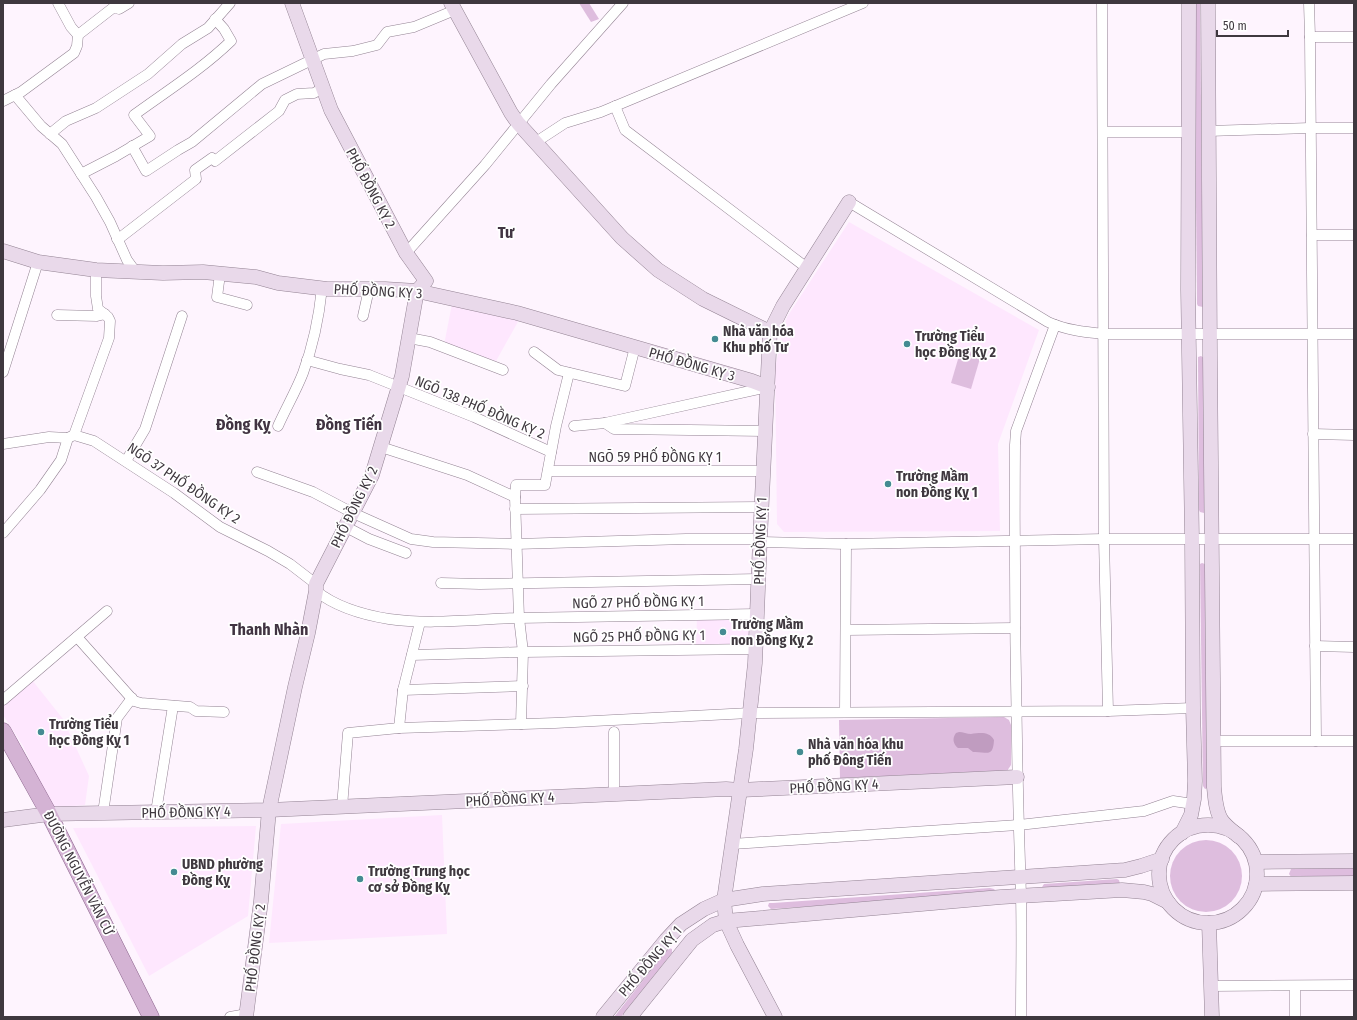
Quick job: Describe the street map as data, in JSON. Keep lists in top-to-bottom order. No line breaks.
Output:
{"streets":{"main road":["ĐƯỜNG NGUYỄN VĂN CỪ"],"street":["PHỐ ĐỒNG KỴ 2","PHỐ ĐỒNG KỴ 3","NGÕ 138 PHỐ ĐỒNG KỴ 2","NGÕ 59 PHỐ ĐỒNG KỴ 1","NGÕ 37 PHỐ ĐỒNG KỴ 2","PHỐ ĐỒNG KỴ 1","NGÕ 27 PHỐ ĐỒNG KỴ 1","NGÕ 25 PHỐ ĐỒNG KỴ 1","PHỐ ĐỒNG KỴ 4"]},"crossings":[["PHỐ ĐỒNG KỴ 2","PHỐ ĐỒNG KỴ 3"],["PHỐ ĐỒNG KỴ 2","NGÕ 138 PHỐ ĐỒNG KỴ 2"],["PHỐ ĐỒNG KỴ 2","NGÕ 37 PHỐ ĐỒNG KỴ 2"],["PHỐ ĐỒNG KỴ 2","PHỐ ĐỒNG KỴ 4"],["PHỐ ĐỒNG KỴ 3","PHỐ ĐỒNG KỴ 1"],["NGÕ 59 PHỐ ĐỒNG KỴ 1","PHỐ ĐỒNG KỴ 1"],["NGÕ 37 PHỐ ĐỒNG KỴ 2","NGÕ 27 PHỐ ĐỒNG KỴ 1"],["PHỐ ĐỒNG KỴ 1","NGÕ 27 PHỐ ĐỒNG KỴ 1"],["PHỐ ĐỒNG KỴ 1","NGÕ 25 PHỐ ĐỒNG KỴ 1"],["PHỐ ĐỒNG KỴ 1","PHỐ ĐỒNG KỴ 4"],["PHỐ ĐỒNG KỴ 4","ĐƯỜNG NGUYỄN VĂN CỪ"]],"districts":["Tư","Đồng Kỵ","Đồng Tiến","Thanh Nhàn"],"places":["Nhà văn hóa Khu phố Tư","Trường Tiểu học Đồng Kỵ 2","Trường Mầm non Đồng Kỵ 1","Trường Mầm non Đồng Kỵ 2","Trường Tiểu học Đồng Kỵ 1","Nhà văn hóa khu phố Đông Tiến","UBND phường Đồng Kỵ","Trường Trung học cơ sở Đồng Kỵ"],"scale_bar":"50 m"}
